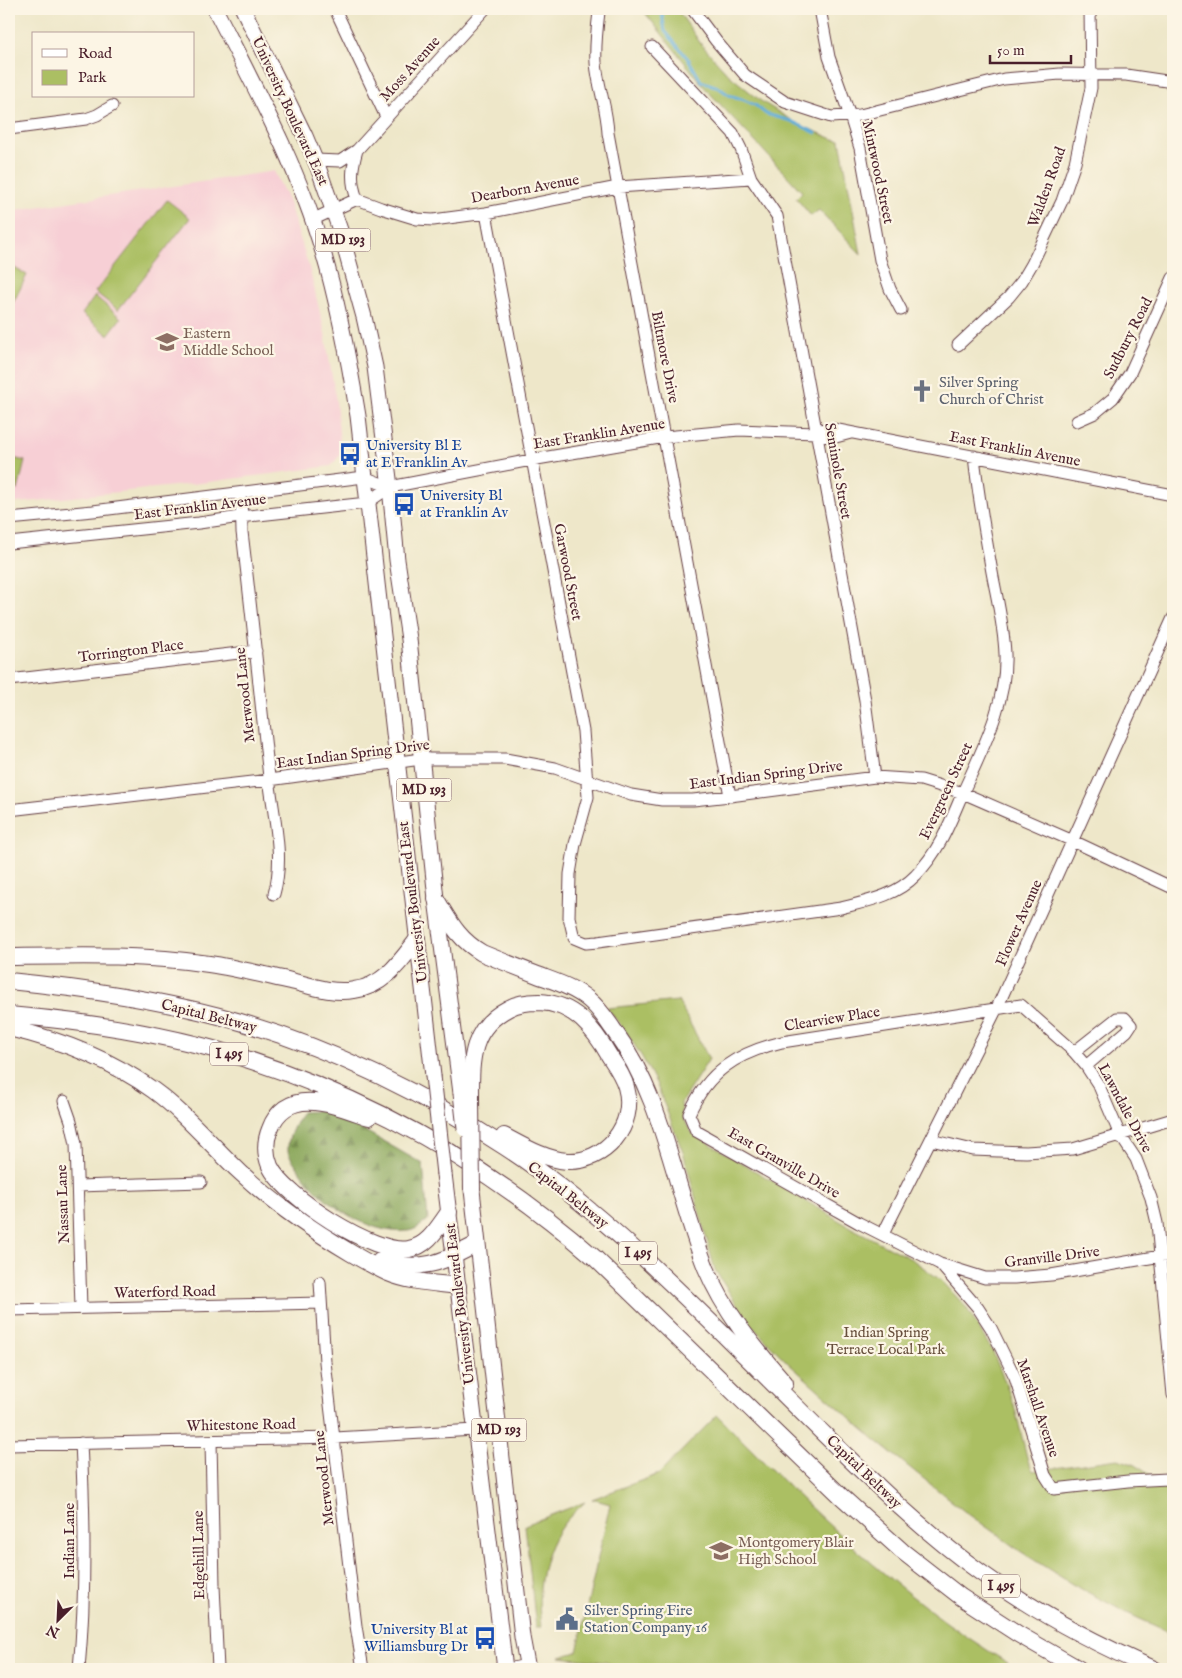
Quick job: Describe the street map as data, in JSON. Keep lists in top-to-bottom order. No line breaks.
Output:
{"streets":{"highway":["Capital Beltway","I 495"],"main road":["University Boulevard East","MD 193"],"street":["Moss Avenue","Mintwood Street","Walden Road","Dearborn Avenue","Sudbury Road","Biltmore Drive","East Franklin Avenue","Seminole Street","Garwood Street","Torrington Place","Merwood Lane","East Indian Spring Drive","Evergreen Street","Flower Avenue","Clearview Place","Lawndale Drive","East Granville Drive","Nassau Lane","Granville Drive","Waterford Road","Marshall Avenue","Whitestone Road","Indian Lane","Edgehill Lane"]},"crossings":[["Moss Avenue","University Boulevard East"],["Moss Avenue","Dearborn Avenue"],["University Boulevard East","East Franklin Avenue"],["University Boulevard East","East Indian Spring Drive"],["University Boulevard East","Whitestone Road"],["Dearborn Avenue","Biltmore Drive"],["Dearborn Avenue","Seminole Street"],["Dearborn Avenue","Garwood Street"],["Biltmore Drive","East Franklin Avenue"],["Biltmore Drive","East Indian Spring Drive"],["East Franklin Avenue","Seminole Street"],["East Franklin Avenue","Garwood Street"],["East Franklin Avenue","Merwood Lane"],["East Franklin Avenue","Evergreen Street"],["Seminole Street","East Indian Spring Drive"],["Garwood Street","East Indian Spring Drive"],["Garwood Street","Evergreen Street"],["Torrington Place","Merwood Lane"],["Merwood Lane","East Indian Spring Drive"],["Merwood Lane","Waterford Road"],["Merwood Lane","Whitestone Road"],["East Indian Spring Drive","Evergreen Street"],["East Indian Spring Drive","Flower Avenue"],["Flower Avenue","Clearview Place"],["Flower Avenue","Lawndale Drive"],["Flower Avenue","East Granville Drive"],["Flower Avenue","Granville Drive"],["Clearview Place","Lawndale Drive"],["Clearview Place","East Granville Drive"],["Lawndale Drive","Granville Drive"],["East Granville Drive","Granville Drive"],["Nassau Lane","Waterford Road"],["Granville Drive","Marshall Avenue"],["Whitestone Road","Indian Lane"],["Whitestone Road","Edgehill Lane"]],"parks":["Indian Spring Terrace Local Park"],"places":{"school or university":["Eastern Middle School","Montgomery Blair High School"],"church":["Silver Spring Church of Christ"],"bus stop":["University Bl E at E Franklin Av","University Bl at Franklin Av","University Bl at Williamsburg Dr"],"public building":["Silver Spring Fire Station Company 16"]},"legend":["Road","Park"],"scale_bar":"50 m","north":"bottom left"}
